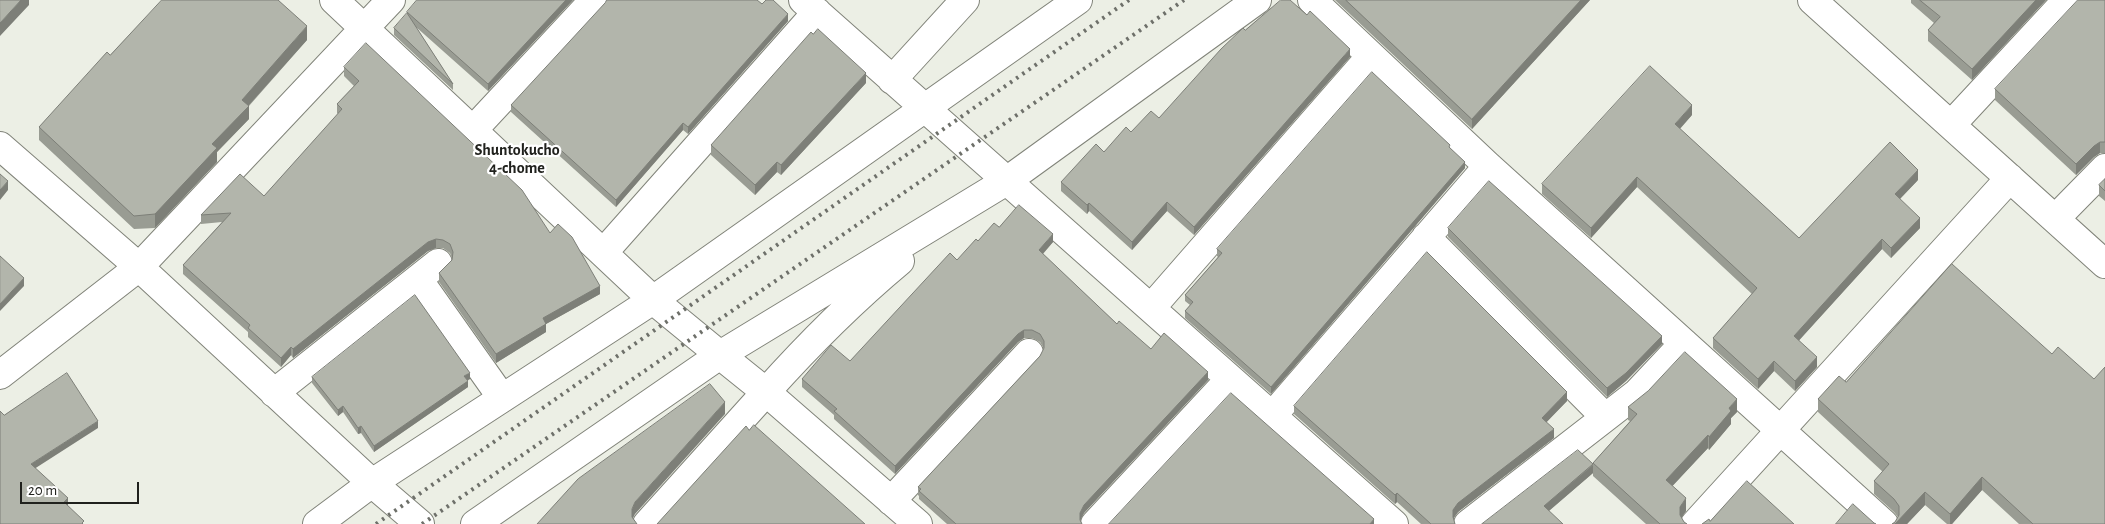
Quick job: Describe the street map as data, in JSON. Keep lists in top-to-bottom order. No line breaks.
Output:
{"districts":["Shuntokucho 4-chome"],"scale_bar":"20 m"}
